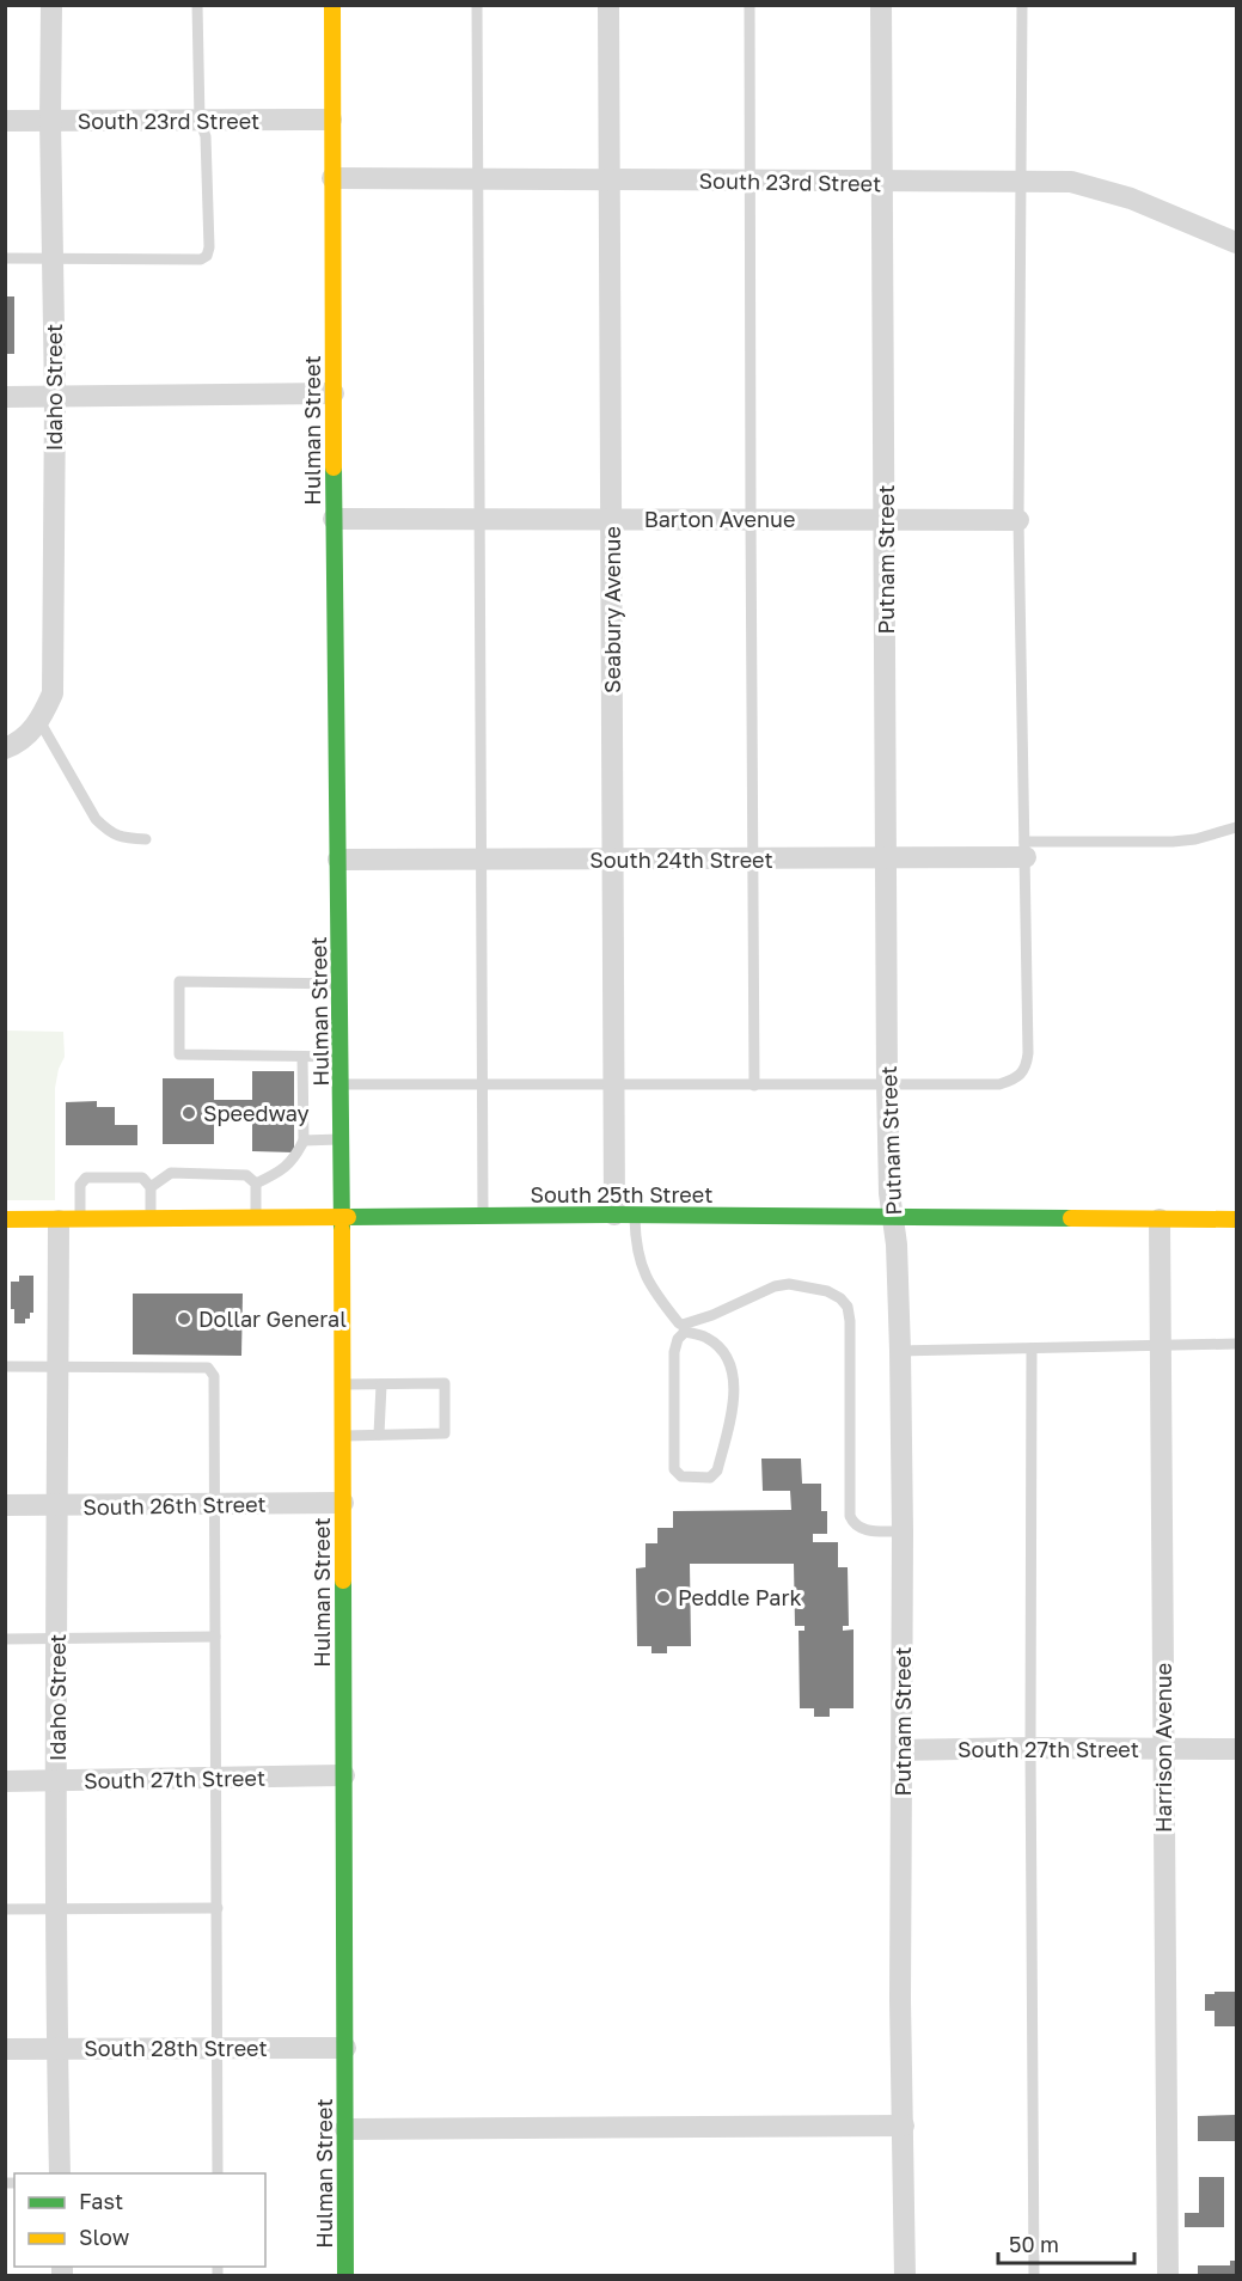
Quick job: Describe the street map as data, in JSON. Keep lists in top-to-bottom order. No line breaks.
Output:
{"streets":{"street":["South 23rd Street","Idaho Street","Hulman Street","Barton Avenue","Putnam Street","Seabury Avenue","South 24th Street","South 25th Street","South 26th Street","Harrison Avenue","South 27th Street","South 28th Street"]},"crossings":[["South 23rd Street","Idaho Street"],["South 23rd Street","Hulman Street"],["South 23rd Street","Putnam Street"],["South 23rd Street","Seabury Avenue"],["Idaho Street","South 25th Street"],["Idaho Street","South 26th Street"],["Idaho Street","South 27th Street"],["Idaho Street","South 28th Street"],["Hulman Street","Barton Avenue"],["Hulman Street","South 24th Street"],["Hulman Street","South 25th Street"],["Hulman Street","South 26th Street"],["Hulman Street","South 27th Street"],["Hulman Street","South 28th Street"],["Barton Avenue","Putnam Street"],["Barton Avenue","Seabury Avenue"],["Putnam Street","South 24th Street"],["Putnam Street","South 25th Street"],["Putnam Street","South 27th Street"],["Seabury Avenue","South 24th Street"],["Seabury Avenue","South 25th Street"],["South 25th Street","Harrison Avenue"],["Harrison Avenue","South 27th Street"]],"places":["Speedway","Dollar General","Peddle Park"],"legend":["Fast","Slow"],"scale_bar":"50 m"}
